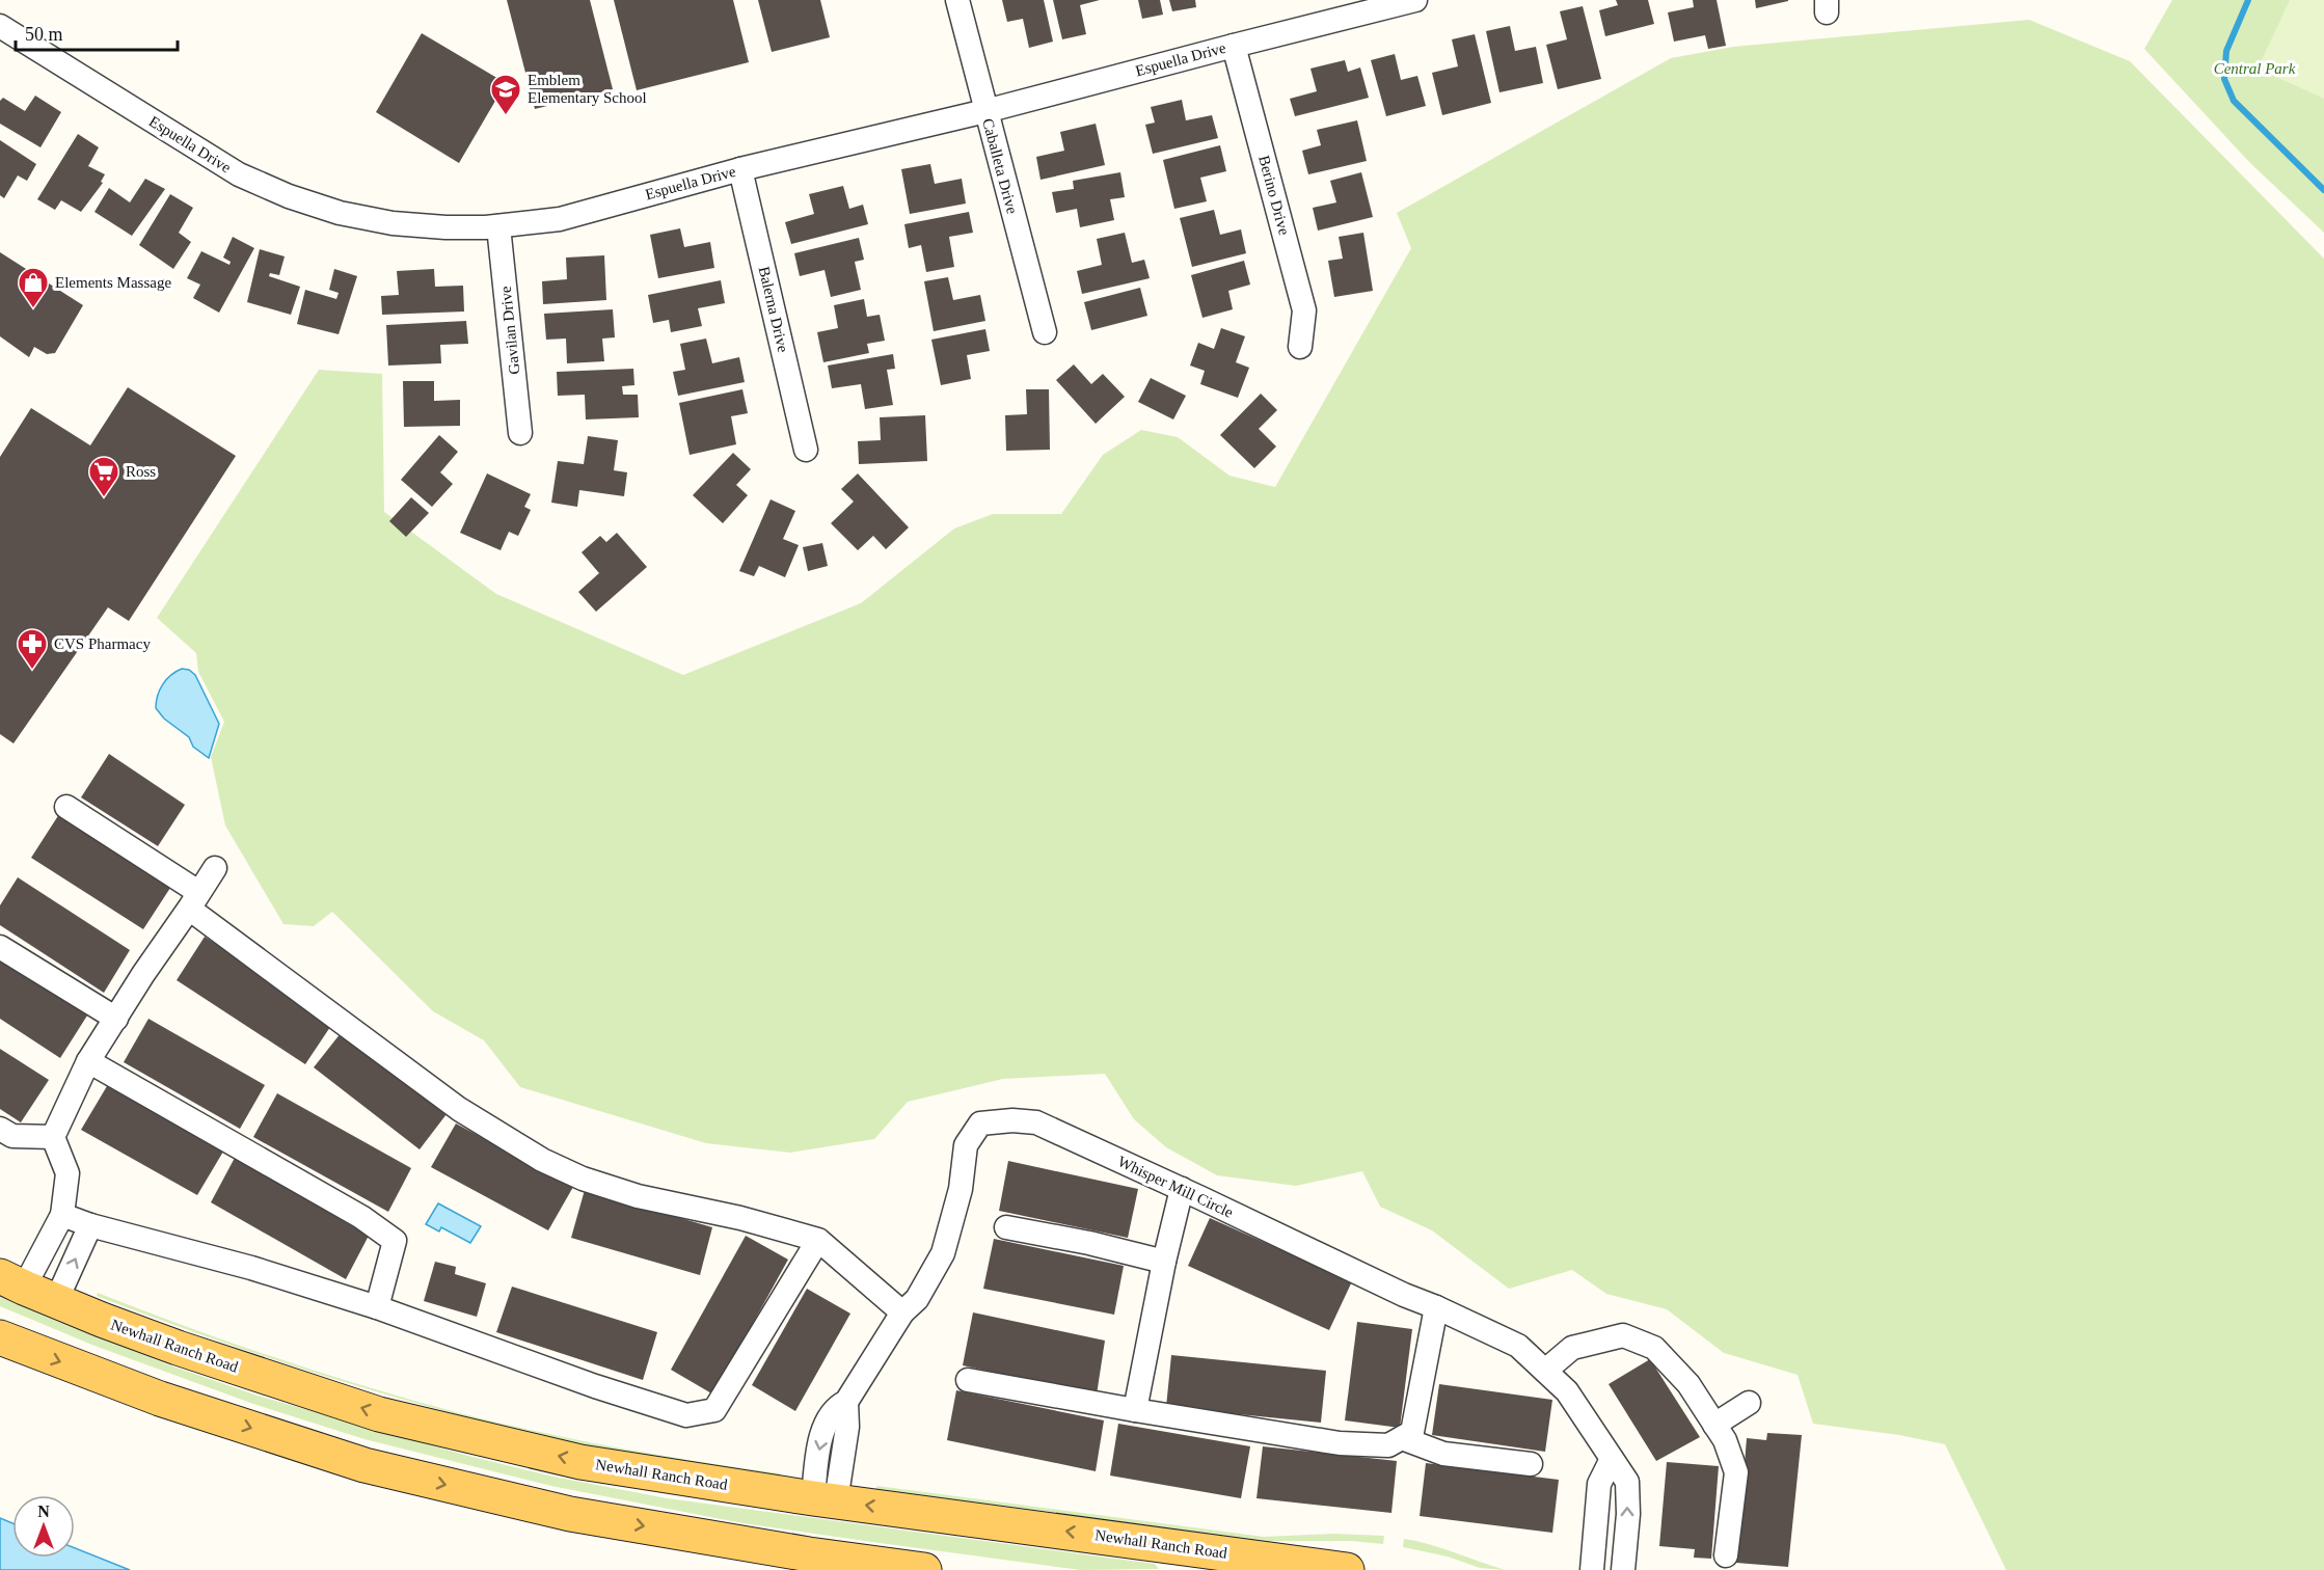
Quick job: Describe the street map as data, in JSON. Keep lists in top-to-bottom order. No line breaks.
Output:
{"streets":{"main road":["Newhall Ranch Road"],"street":["Espuella Drive","Caballeta Drive","Berino Drive","Balerna Drive","Gavilan Drive","Whisper Mill Circle"]},"crossings":[["Espuella Drive","Caballeta Drive"],["Espuella Drive","Berino Drive"],["Espuella Drive","Balerna Drive"],["Espuella Drive","Gavilan Drive"],["Whisper Mill Circle","Newhall Ranch Road"]],"parks":["Central Park"],"places":{"school or university":["Emblem Elementary School"],"shop":["Elements Massage"],"supermarket":["Ross"],"pharmacy":["CVS Pharmacy"]},"scale_bar":"50 m","north":"top"}
